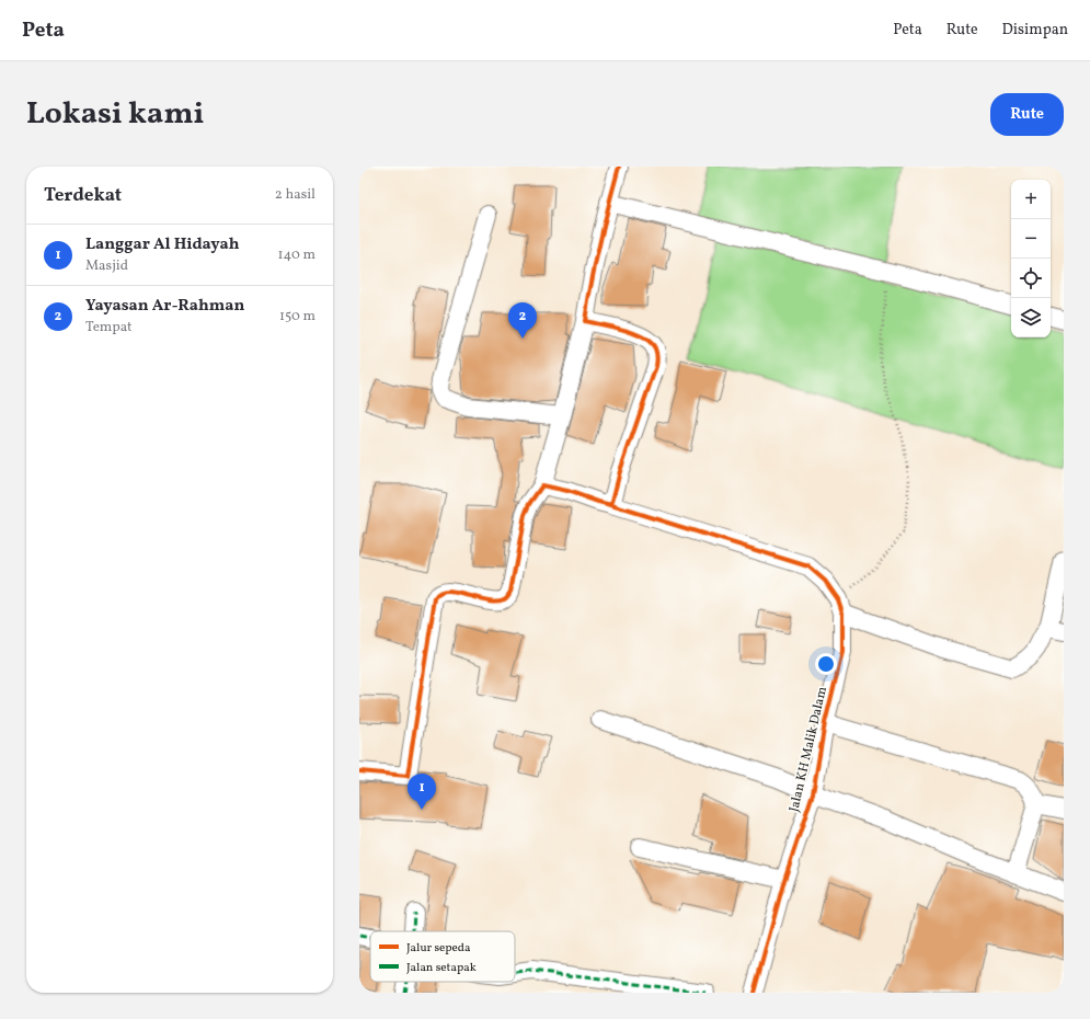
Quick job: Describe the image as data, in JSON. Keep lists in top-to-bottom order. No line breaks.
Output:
{"streets":{"street":["Jalan KH Malik Dalam"]},"legend":["Jalur sepeda","Jalan setapak"],"page":{"header":"Peta","nav":["Peta","Rute","Disimpan"],"title":"Lokasi kami","buttons":"Rute","heading":["Terdekat","2 hasil"],"map_buttons":["+","−"],"list":[{"mark":"1","name":"Langgar Al Hidayah","note":"Masjid","value":"140 m"},{"mark":"2","name":"Yayasan Ar-Rahman","note":"Tempat","value":"150 m"}],"pins":["2","1"]}}
